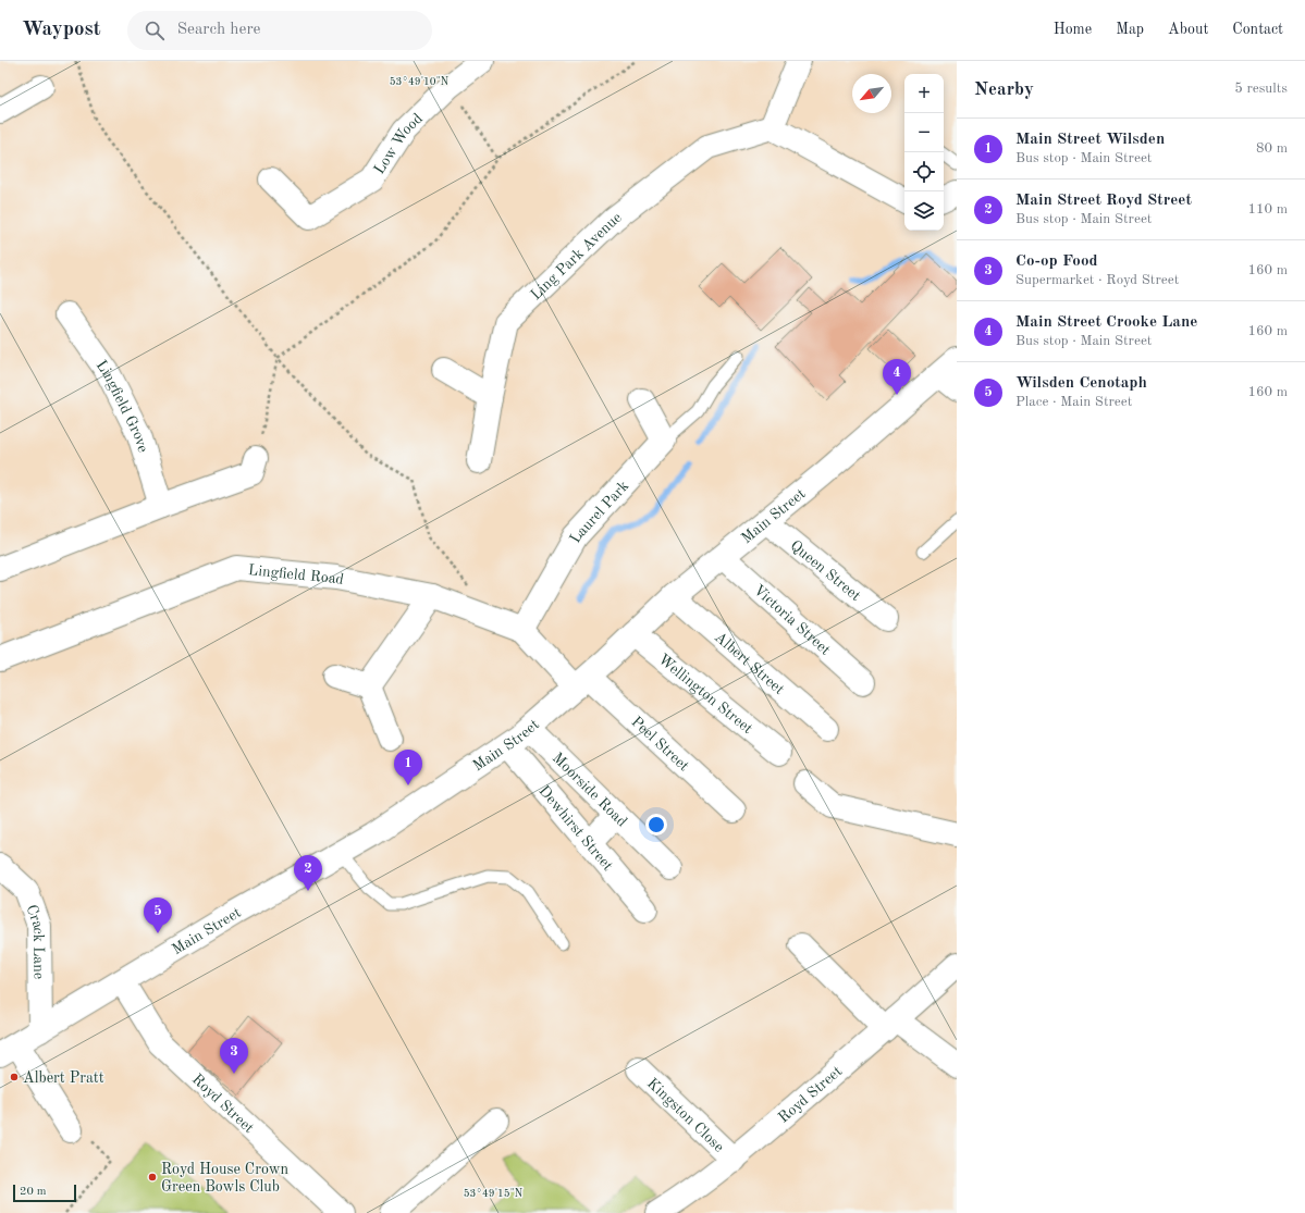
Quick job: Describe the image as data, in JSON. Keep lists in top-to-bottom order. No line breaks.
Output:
{"streets":{"street":["Low Wood","Ling Park Avenue","Lingfield Grove","Laurel Park","Main Street","Queen Street","Lingfield Road","Victoria Street","Albert Street","Wellington Street","Peel Street","Moorside Road","Dewhirst Street","Crack Lane","Royd Street","Kingston Close"]},"crossings":[["Laurel Park","Lingfield Road"],["Main Street","Queen Street"],["Main Street","Lingfield Road"],["Main Street","Victoria Street"],["Main Street","Albert Street"],["Main Street","Wellington Street"],["Main Street","Peel Street"],["Main Street","Moorside Road"],["Main Street","Dewhirst Street"],["Main Street","Crack Lane"],["Main Street","Royd Street"],["Lingfield Road","Peel Street"],["Royd Street","Kingston Close"]],"places":["Albert Pratt","Royd House Crown Green Bowls Club"],"scale_bar":"20 m","north":"bottom left","page":{"header":"Waypost","search":"Search here","nav":["Home","Map","About","Contact"],"heading":["Nearby","5 results"],"map_buttons":["+","−"],"list":[{"mark":"1","name":"Main Street Wilsden","note":"Bus stop · Main Street","value":"80 m"},{"mark":"2","name":"Main Street Royd Street","note":"Bus stop · Main Street","value":"110 m"},{"mark":"3","name":"Co-op Food","note":"Supermarket · Royd Street","value":"160 m"},{"mark":"4","name":"Main Street Crooke Lane","note":"Bus stop · Main Street","value":"160 m"},{"mark":"5","name":"Wilsden Cenotaph","note":"Place · Main Street","value":"160 m"}],"pins":["4","1","2","5","3"],"scale":"20 m"},"coordinates":["53°49'10\"N","53°49'15\"N"]}
